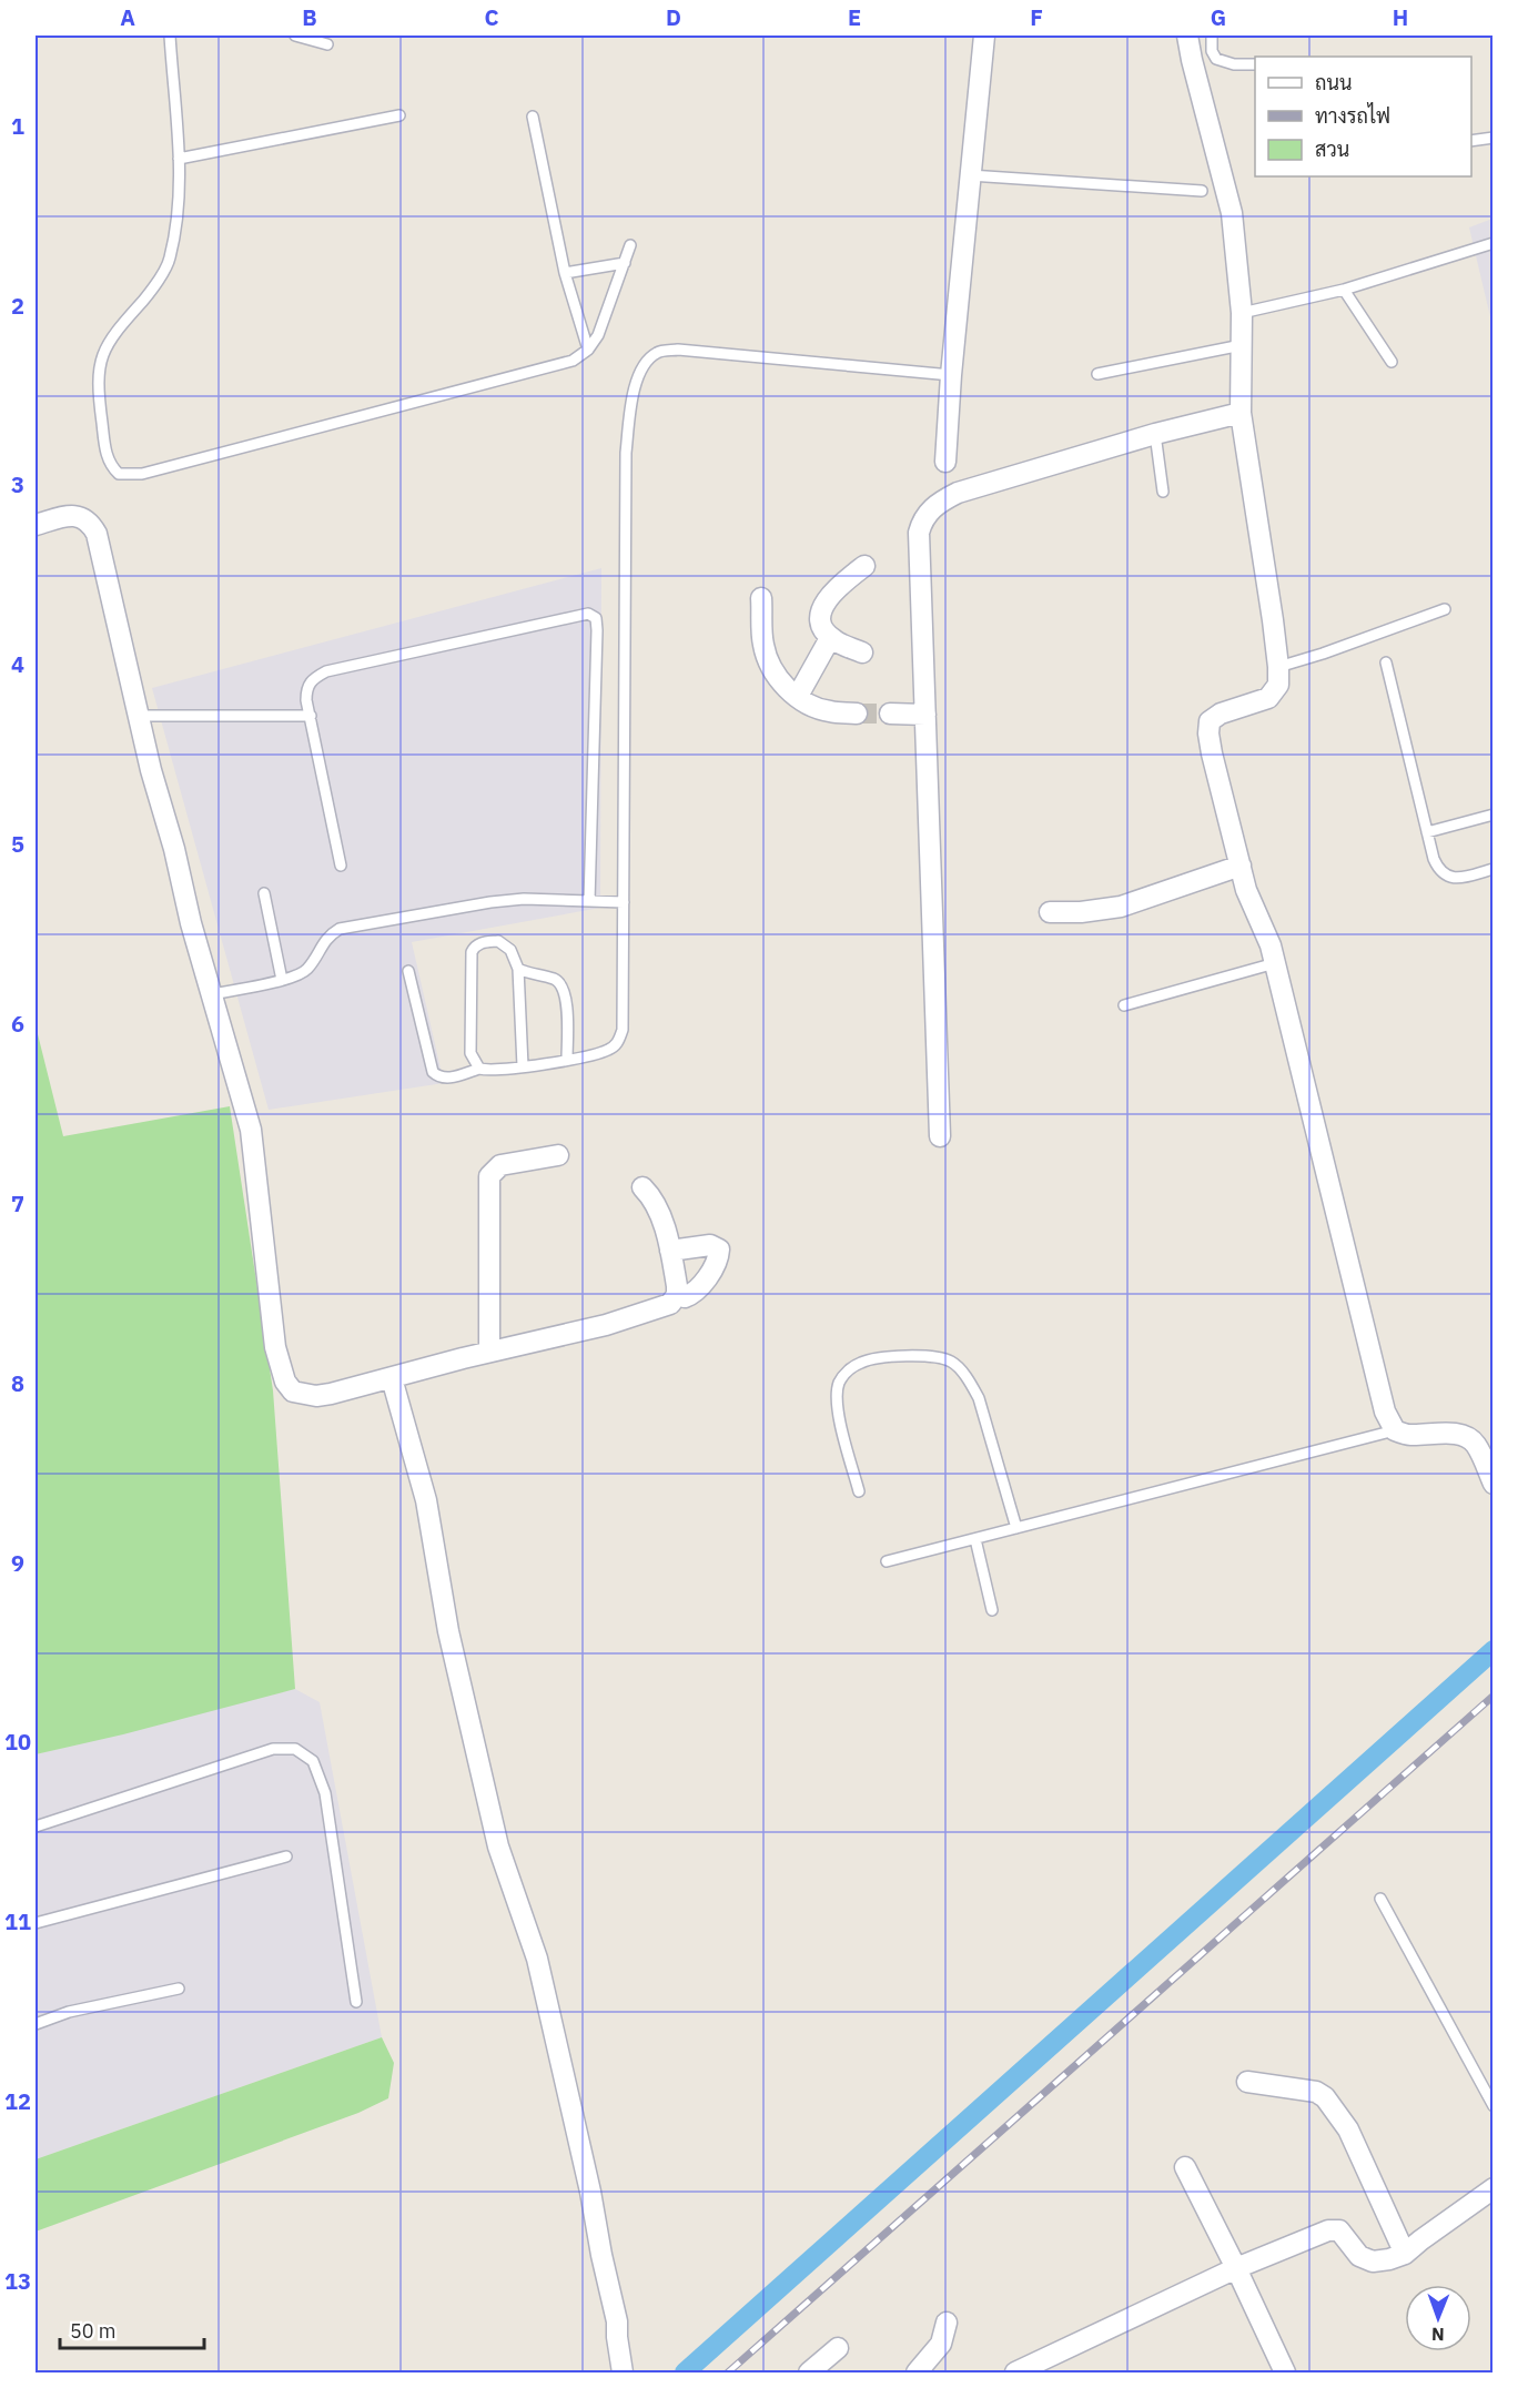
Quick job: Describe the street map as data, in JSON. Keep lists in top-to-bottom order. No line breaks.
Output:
{"legend":["ถนน","ทางรถไฟ","สวน"],"scale_bar":"50 m","north":"bottom","grid":{"columns":["A","B","C","D","E","F","G","H"],"rows":["1","2","3","4","5","6","7","8","9","10","11","12","13"]}}
